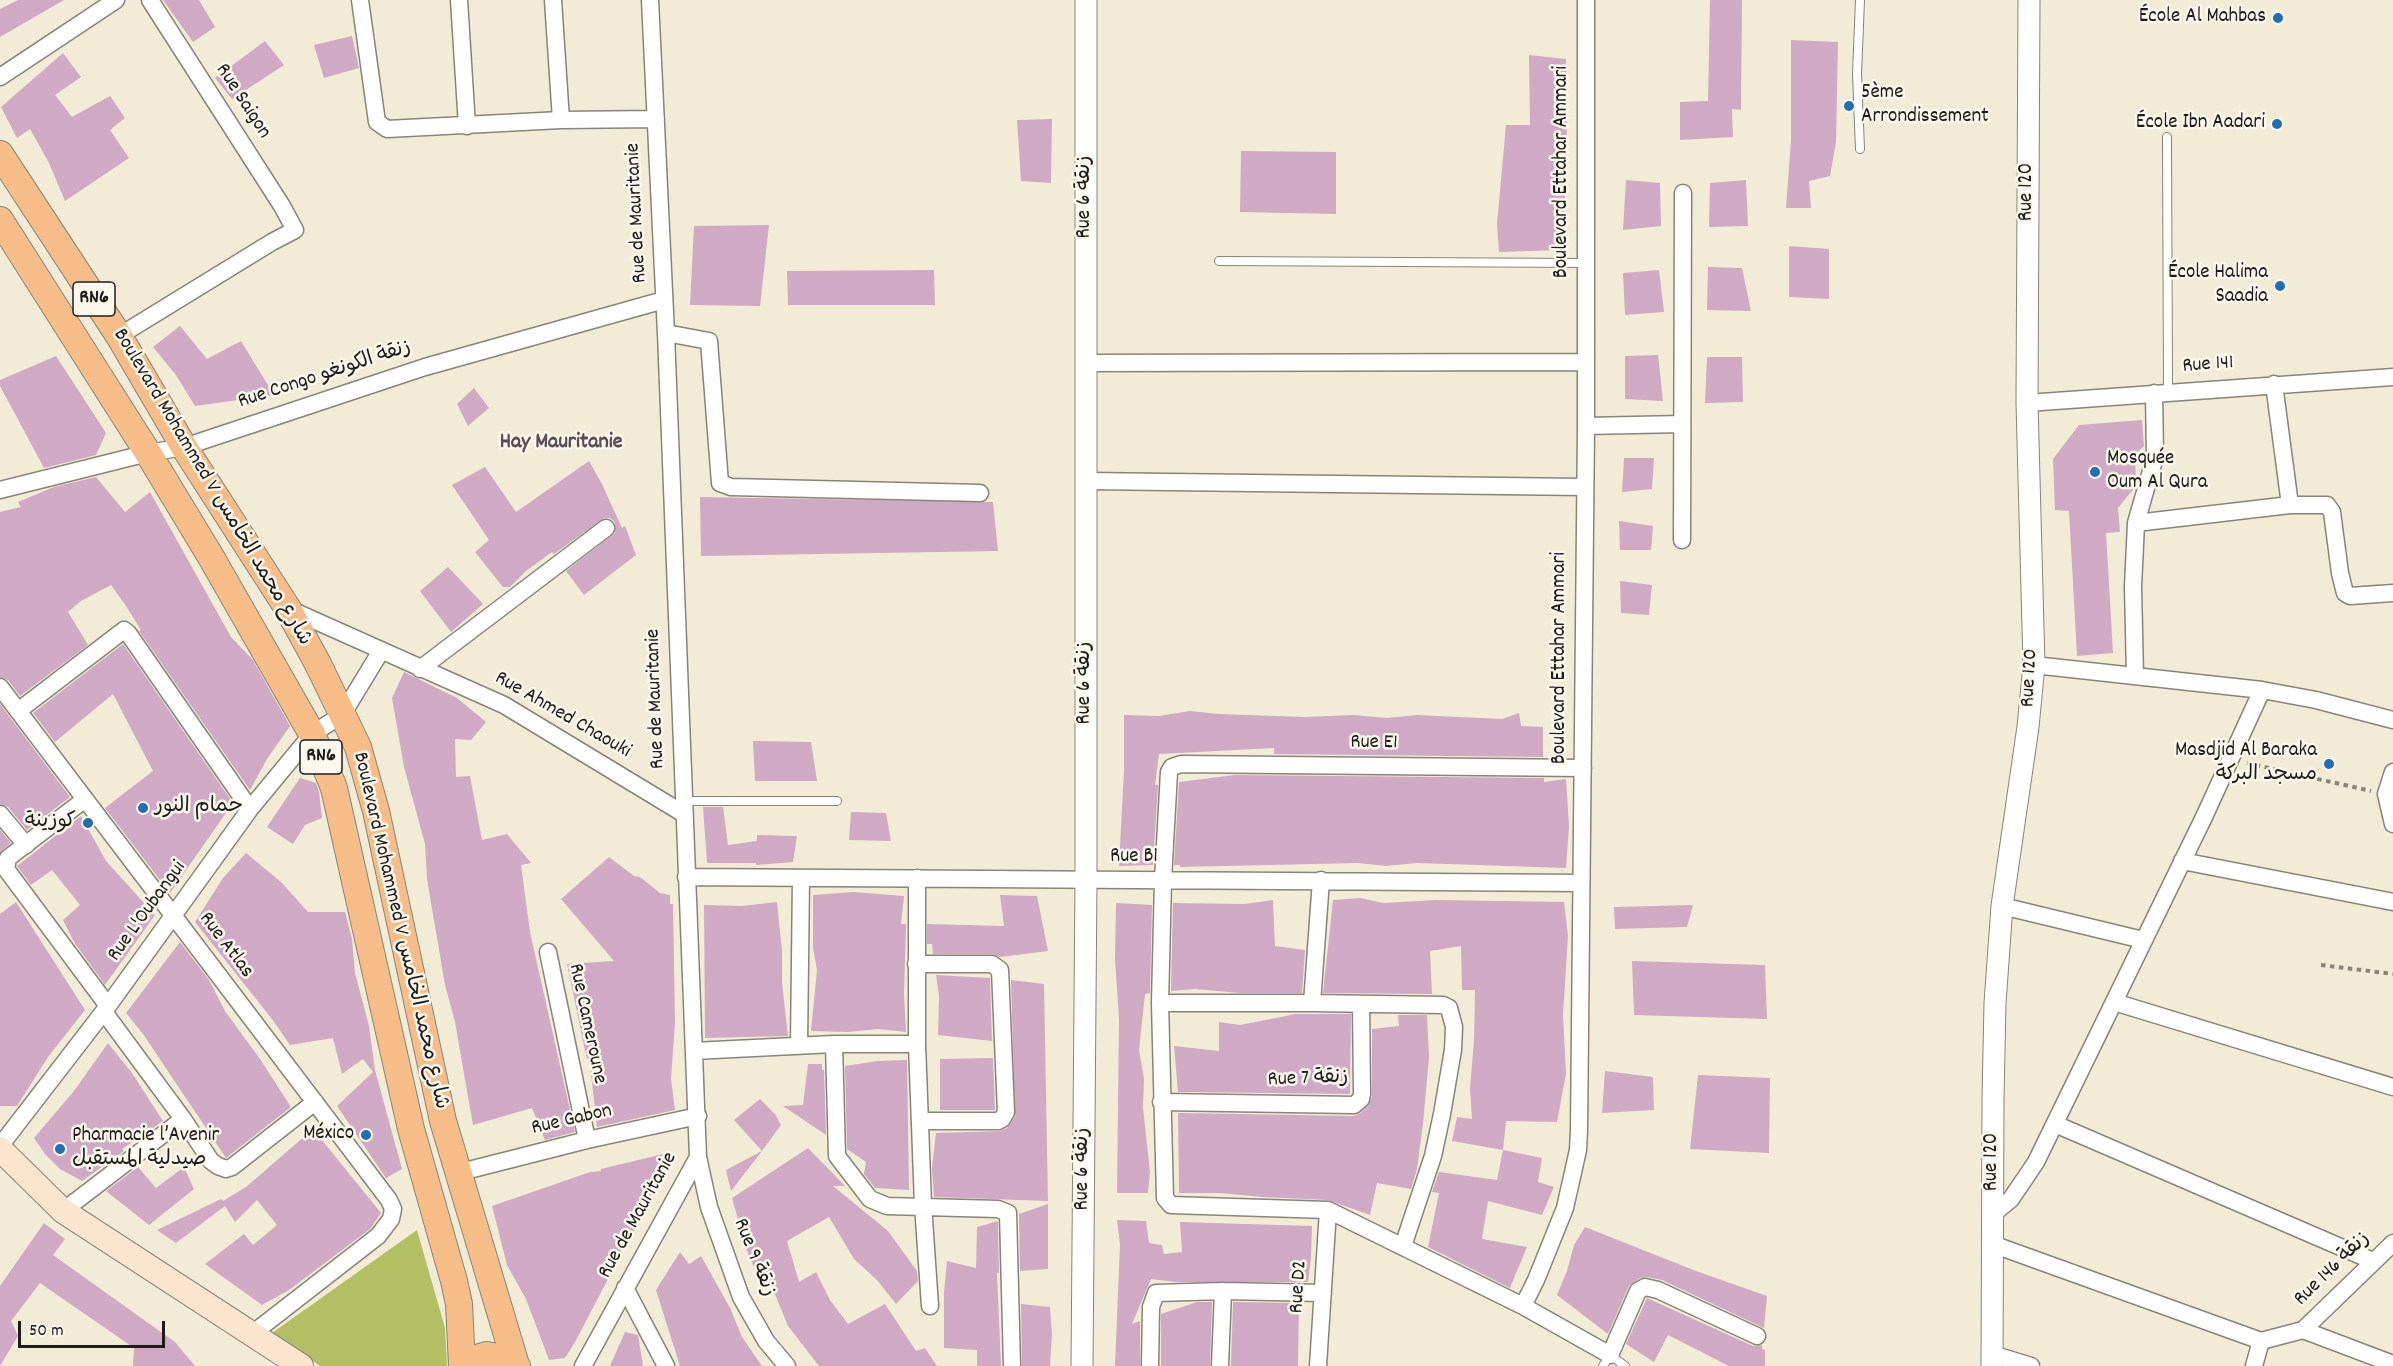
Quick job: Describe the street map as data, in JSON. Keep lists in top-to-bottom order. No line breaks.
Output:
{"streets":{"main road":["RN6","Boulevard Mohammed V شارع محمد الخامس"],"street":["Rue Saigon","Boulevard Ettahar Ammari","Rue 120","Rue 6 زنقة","Rue de Mauritanie","Rue 141","Rue Congo زنقة الكونغو","Rue Ahmed Chaouki","Rue E1","Rue B1","Rue L'Oubangui","Rue Atlas","Rue Cameroune","Rue 7 زنقة","Rue Gabon","Rue 9 زنقة","Rue 146 زنقة","Rue D2"]},"crossings":[["Rue Saigon","Boulevard Mohammed V شارع محمد الخامس"],["Boulevard Ettahar Ammari","Rue E1"],["Boulevard Ettahar Ammari","Rue B1"],["Rue 120","Rue 141"],["Rue 6 زنقة","Rue B1"],["Rue de Mauritanie","Rue Congo زنقة الكونغو"],["Rue de Mauritanie","Rue Ahmed Chaouki"],["Rue de Mauritanie","Rue B1"],["Rue de Mauritanie","Rue Gabon"],["Rue de Mauritanie","Rue 9 زنقة"],["RN6","Boulevard Mohammed V شارع محمد الخامس"],["Rue Congo زنقة الكونغو","Boulevard Mohammed V شارع محمد الخامس"],["Boulevard Mohammed V شارع محمد الخامس","Rue Ahmed Chaouki"],["Boulevard Mohammed V شارع محمد الخامس","Rue L'Oubangui"],["Boulevard Mohammed V شارع محمد الخامس","Rue Gabon"],["Rue E1","Rue B1"],["Rue L'Oubangui","Rue Atlas"],["Rue Cameroune","Rue Gabon"]],"districts":["Hay Mauritanie"],"places":["École Al Mahbas","5ème Arrondissement","École Ibn Aadari","École Halima Saadia","Mosquée Oum Al Qura","Masdjid Al Baraka مسجد البركة","حمام النور","كوزينة","México","Pharmacie l’Avenir صيدلية المستقبل"],"scale_bar":"50 m"}
